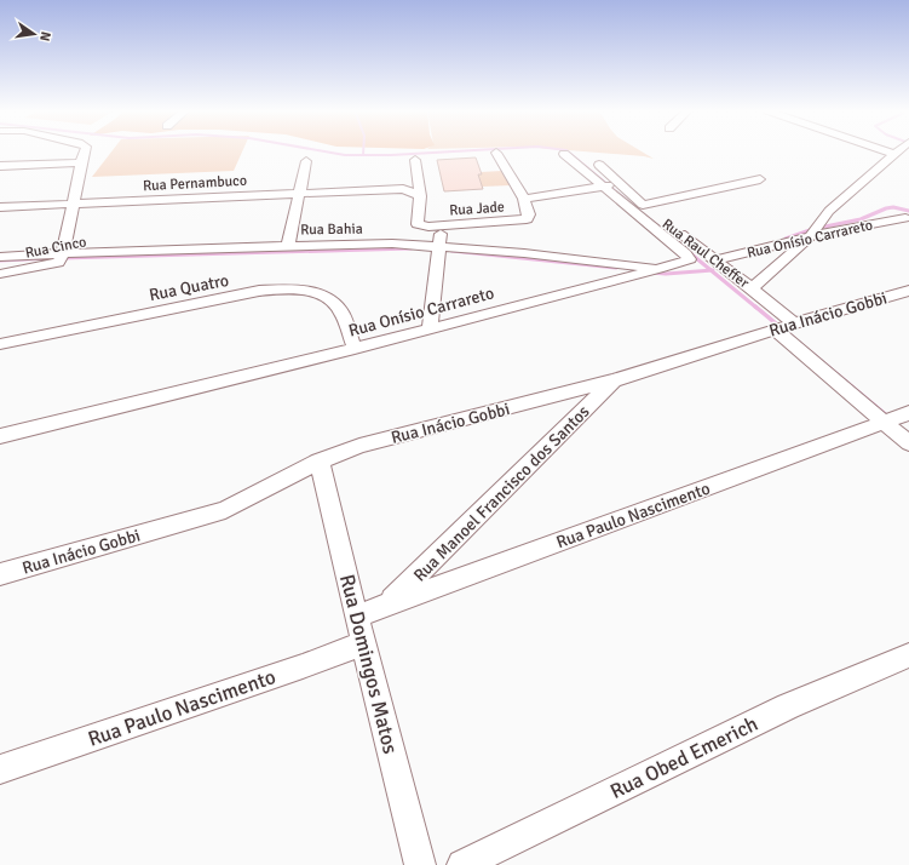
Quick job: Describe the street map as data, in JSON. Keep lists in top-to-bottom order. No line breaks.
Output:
{"streets":{"street":["Rua Pernambuco","Rua Jade","Rua Bahia","Rua Onísio Carrareto","Rua Cinco","Rua Raul Cheffer","Rua Quatro","Rua Inácio Gobbi","Rua Manoel Francisco dos Santos","Rua Paulo Nascimento","Rua Domingos Matos","Rua Obed Emerich"]},"crossings":[["Rua Pernambuco","Rua Jade"],["Rua Bahia","Rua Onísio Carrareto"],["Rua Bahia","Rua Cinco"],["Rua Onísio Carrareto","Rua Raul Cheffer"],["Rua Onísio Carrareto","Rua Quatro"],["Rua Raul Cheffer","Rua Inácio Gobbi"],["Rua Inácio Gobbi","Rua Manoel Francisco dos Santos"],["Rua Inácio Gobbi","Rua Domingos Matos"],["Rua Manoel Francisco dos Santos","Rua Paulo Nascimento"],["Rua Paulo Nascimento","Rua Domingos Matos"]],"north":"right"}
